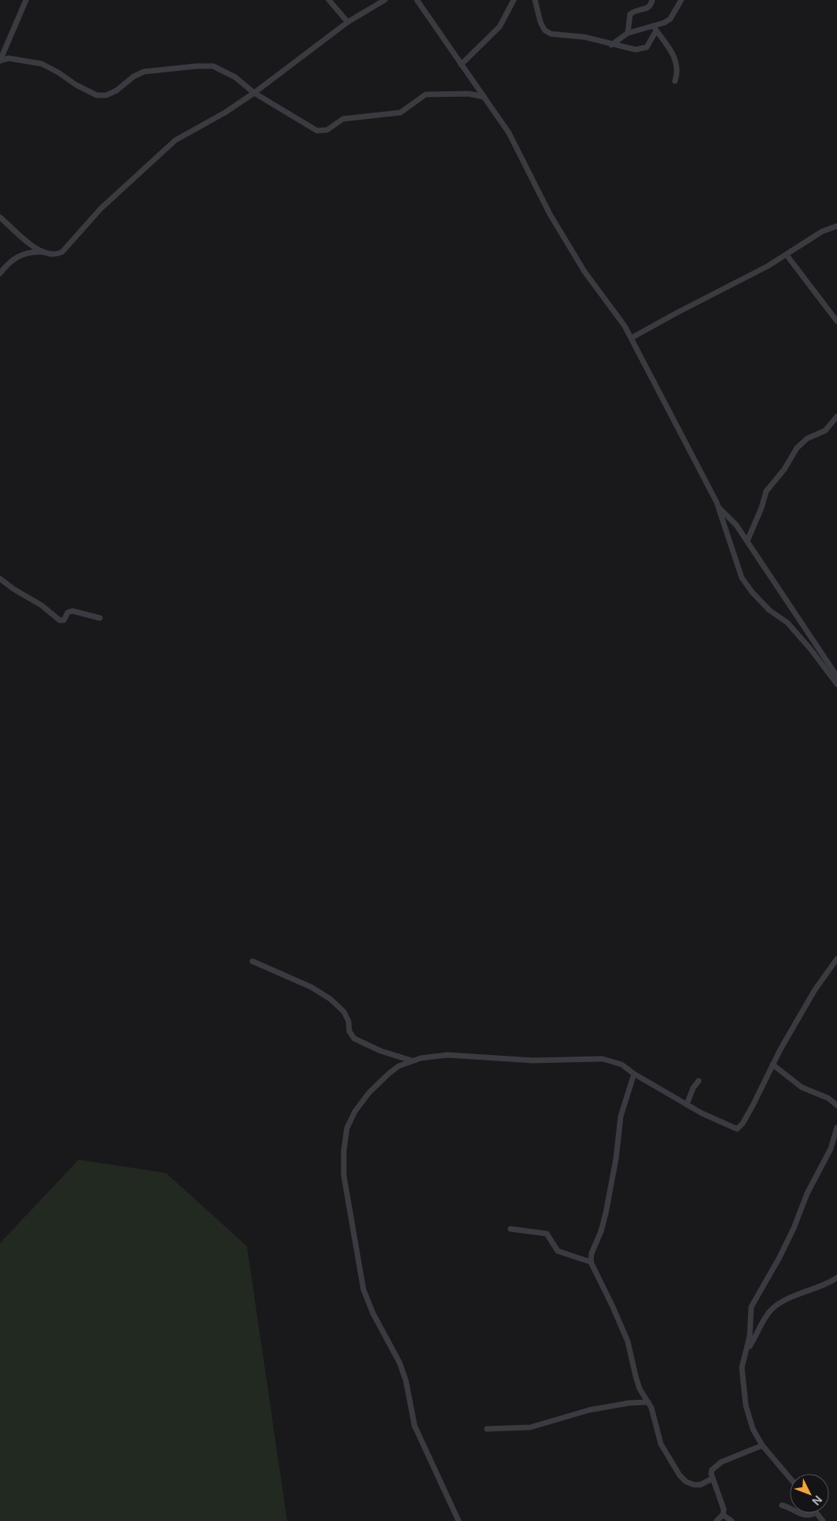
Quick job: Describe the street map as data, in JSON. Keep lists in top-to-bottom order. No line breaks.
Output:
{"north":"bottom right"}
